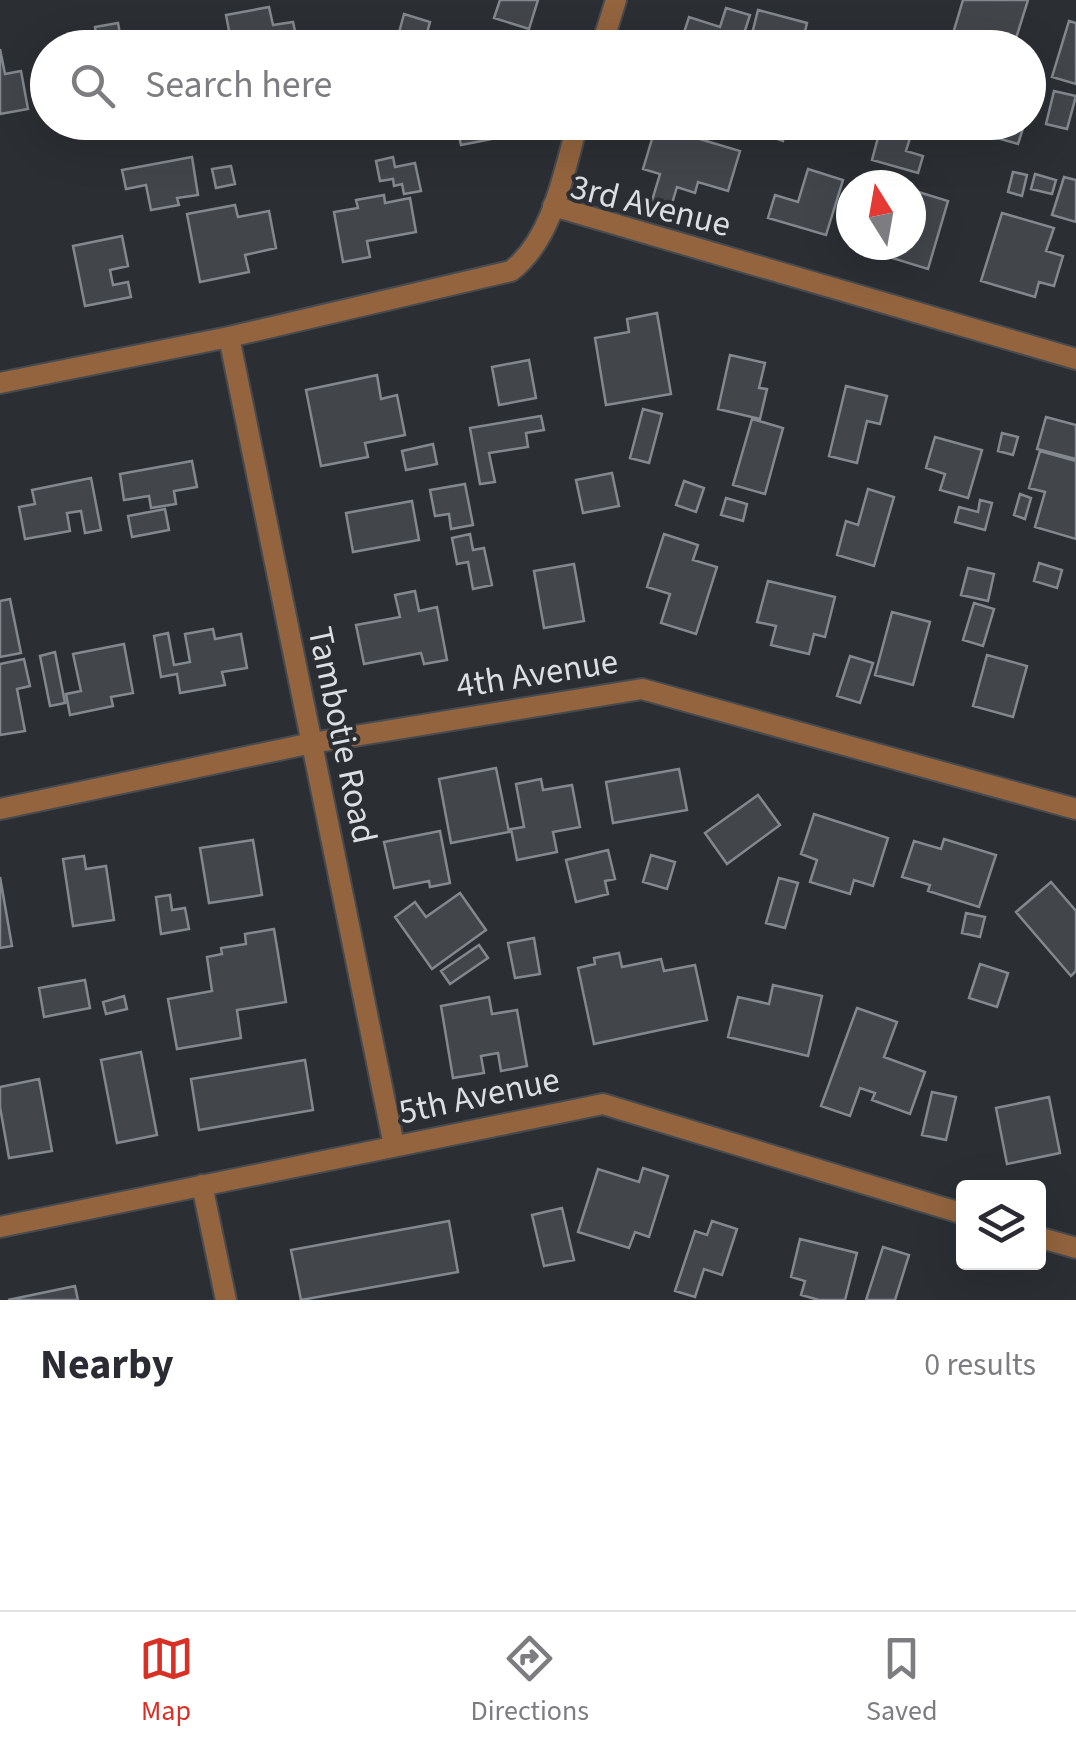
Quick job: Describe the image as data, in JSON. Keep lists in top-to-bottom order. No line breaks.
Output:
{"streets":{"street":["3rd Avenue","4th Avenue","Tambotie Road","5th Avenue"]},"crossings":[["3rd Avenue","Tambotie Road"],["4th Avenue","Tambotie Road"],["Tambotie Road","5th Avenue"]],"north":"top","page":{"search":"Search here","heading":["Nearby","0 results"],"nav":["Map","Directions","Saved"]}}
